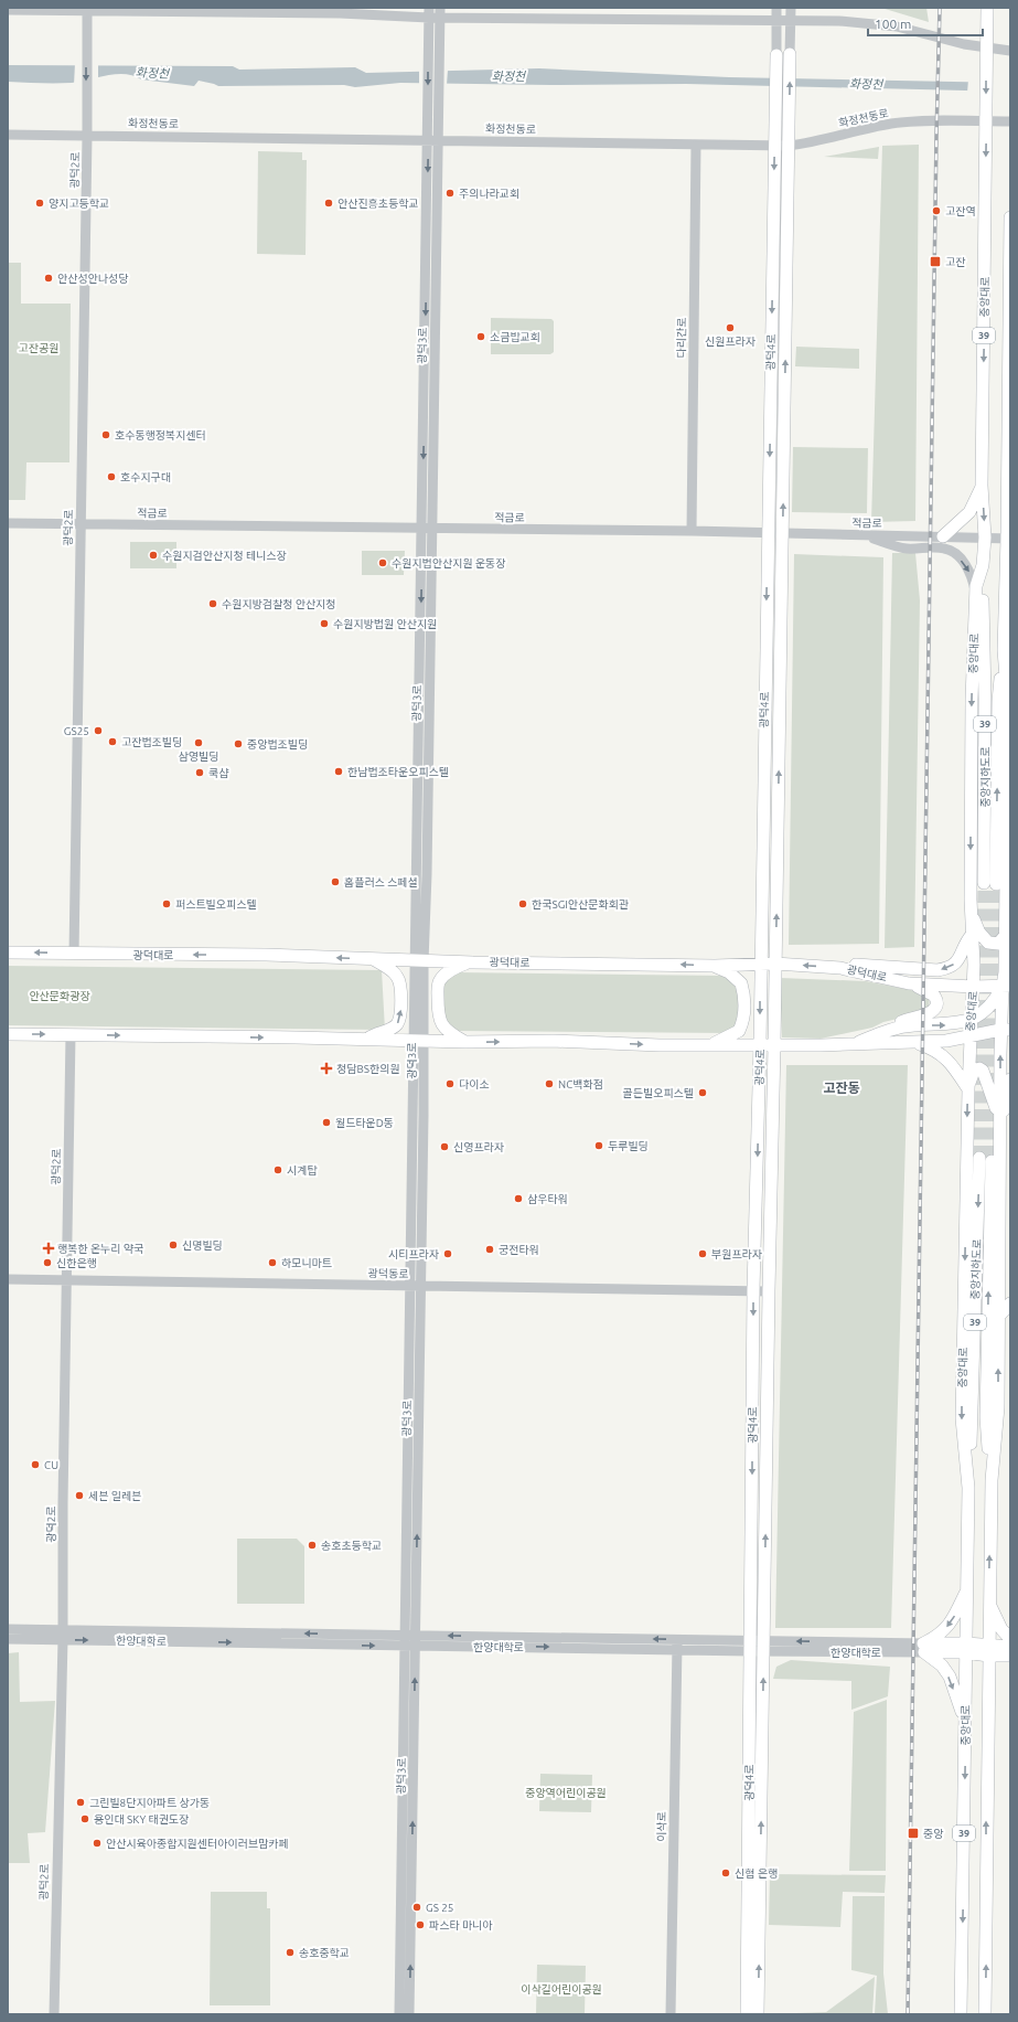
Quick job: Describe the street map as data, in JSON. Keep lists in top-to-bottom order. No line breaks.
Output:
{"streets":{"main road":["중앙대로","39","광덕4로","중앙지하도로","광덕대로","한양대학로"],"street":["화정천동로","광덕2로","다리간로","광덕3로","적금로","광덕동로","이삭로"]},"crossings":[["화정천동로","광덕2로"],["화정천동로","중앙대로"],["화정천동로","다리간로"],["화정천동로","광덕3로"],["화정천동로","광덕4로"],["광덕2로","적금로"],["광덕2로","광덕대로"],["광덕2로","광덕동로"],["광덕2로","한양대학로"],["중앙대로","적금로"],["중앙대로","중앙지하도로"],["중앙대로","광덕대로"],["중앙대로","한양대학로"],["다리간로","적금로"],["광덕3로","적금로"],["광덕3로","광덕대로"],["광덕3로","광덕동로"],["광덕3로","한양대학로"],["광덕4로","적금로"],["광덕4로","광덕대로"],["광덕4로","광덕동로"],["광덕4로","한양대학로"],["한양대학로","이삭로"]],"districts":["고잔동"],"water":["화정천"],"parks":["고잔공원","안산문화광장","중앙역어린이공원","이삭길어린이공원"],"places":{"other":["주의나라교회","양지고등학교","안산진흥초등학교","고잔역","안산성안나성당","신원프라자","소금밥교회","호수동행정복지센터","호수지구대","수원지검안산지청 테니스장","수원지법안산지원 운동장","수원지방검찰청 안산지청","수원지방법원 안산지원","GS25","고잔법조빌딩","삼영빌딩","중앙법조빌딩","한남법조타운오피스텔","쿡샵","홈플러스 스페셜","퍼스트빌오피스텔","한국SGI안산문화회관","다이소","NC백화점","골든빌오피스텔","월드타운D동","두루빌딩","신영프라자","시계탑","삼우타워","신명빌딩","궁전타워","시티프라자","부원프라자","신한은행","하모니마트","CU","세븐 일레븐","송호초등학교","그린빌8단지아파트 상가동","용인대 SKY 태권도장","안산시육아종합지원센터아이러브맘카페","신협 은행","GS 25","파스타 마니아","송호중학교"],"transit":["고잔","중앙"],"health":["청담BS한의원","행복한 온누리 약국"]},"scale_bar":"100 m"}
